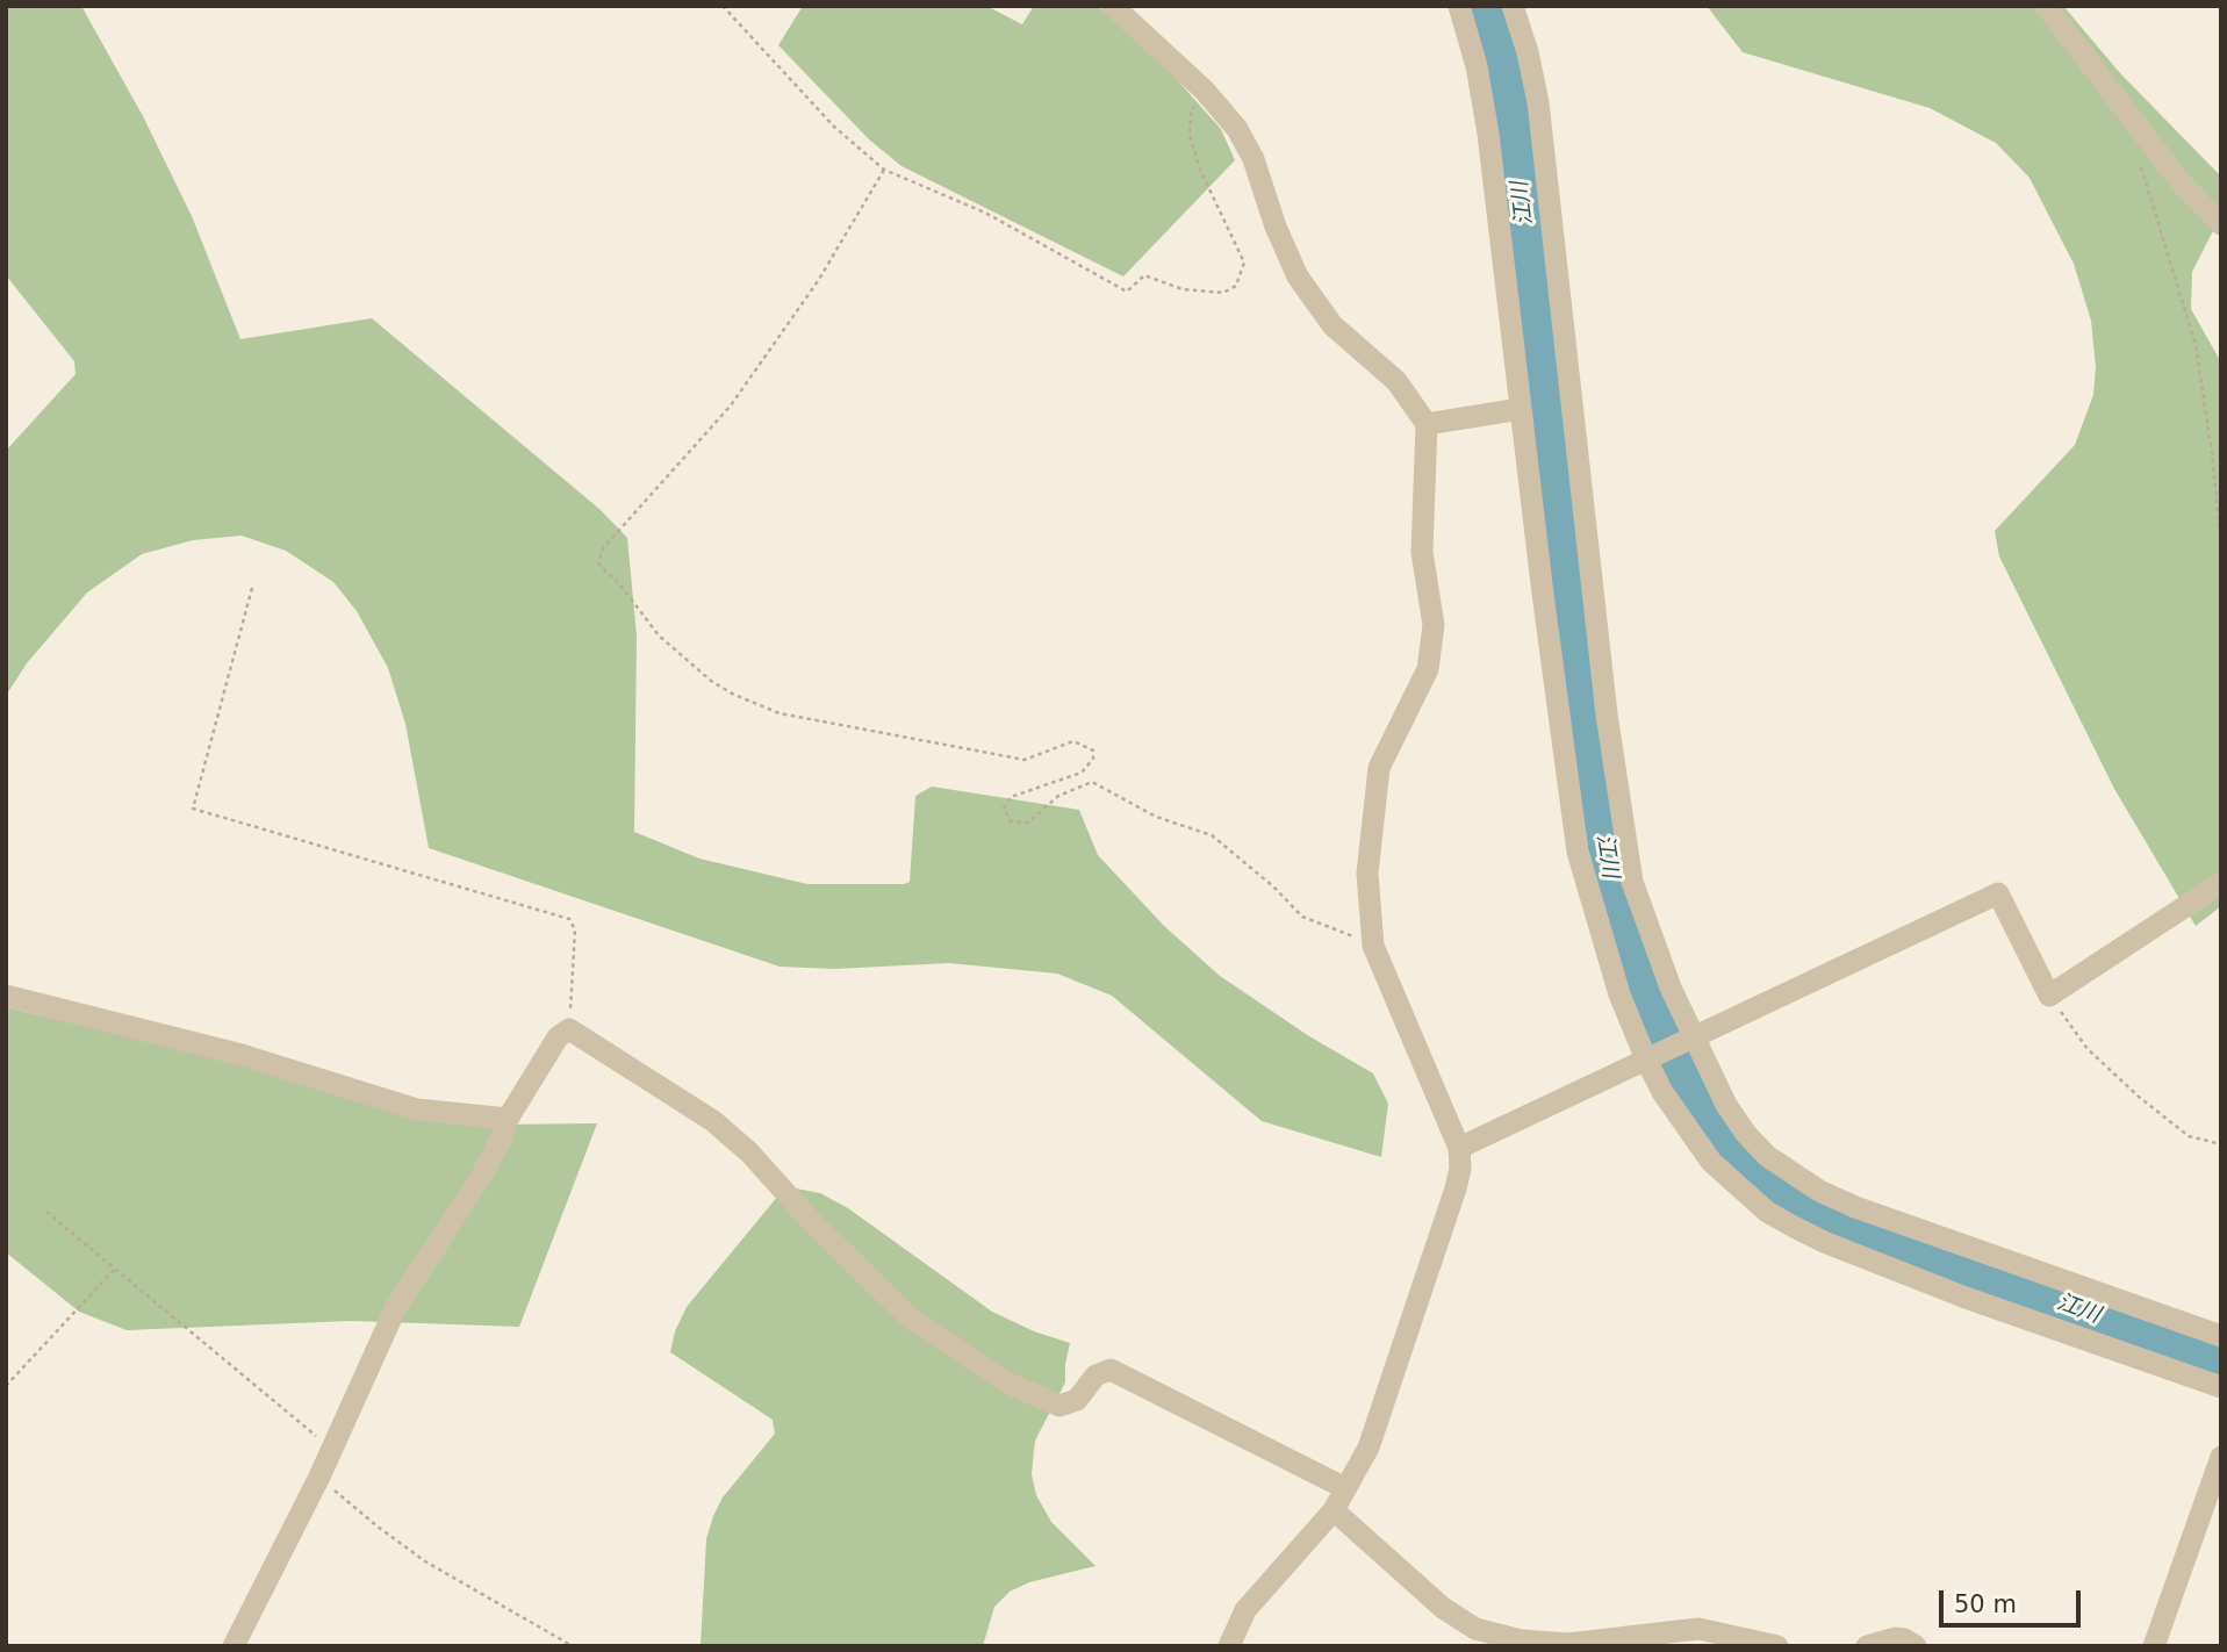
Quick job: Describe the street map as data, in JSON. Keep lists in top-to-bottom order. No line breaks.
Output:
{"water":["江川"],"scale_bar":"50 m"}
